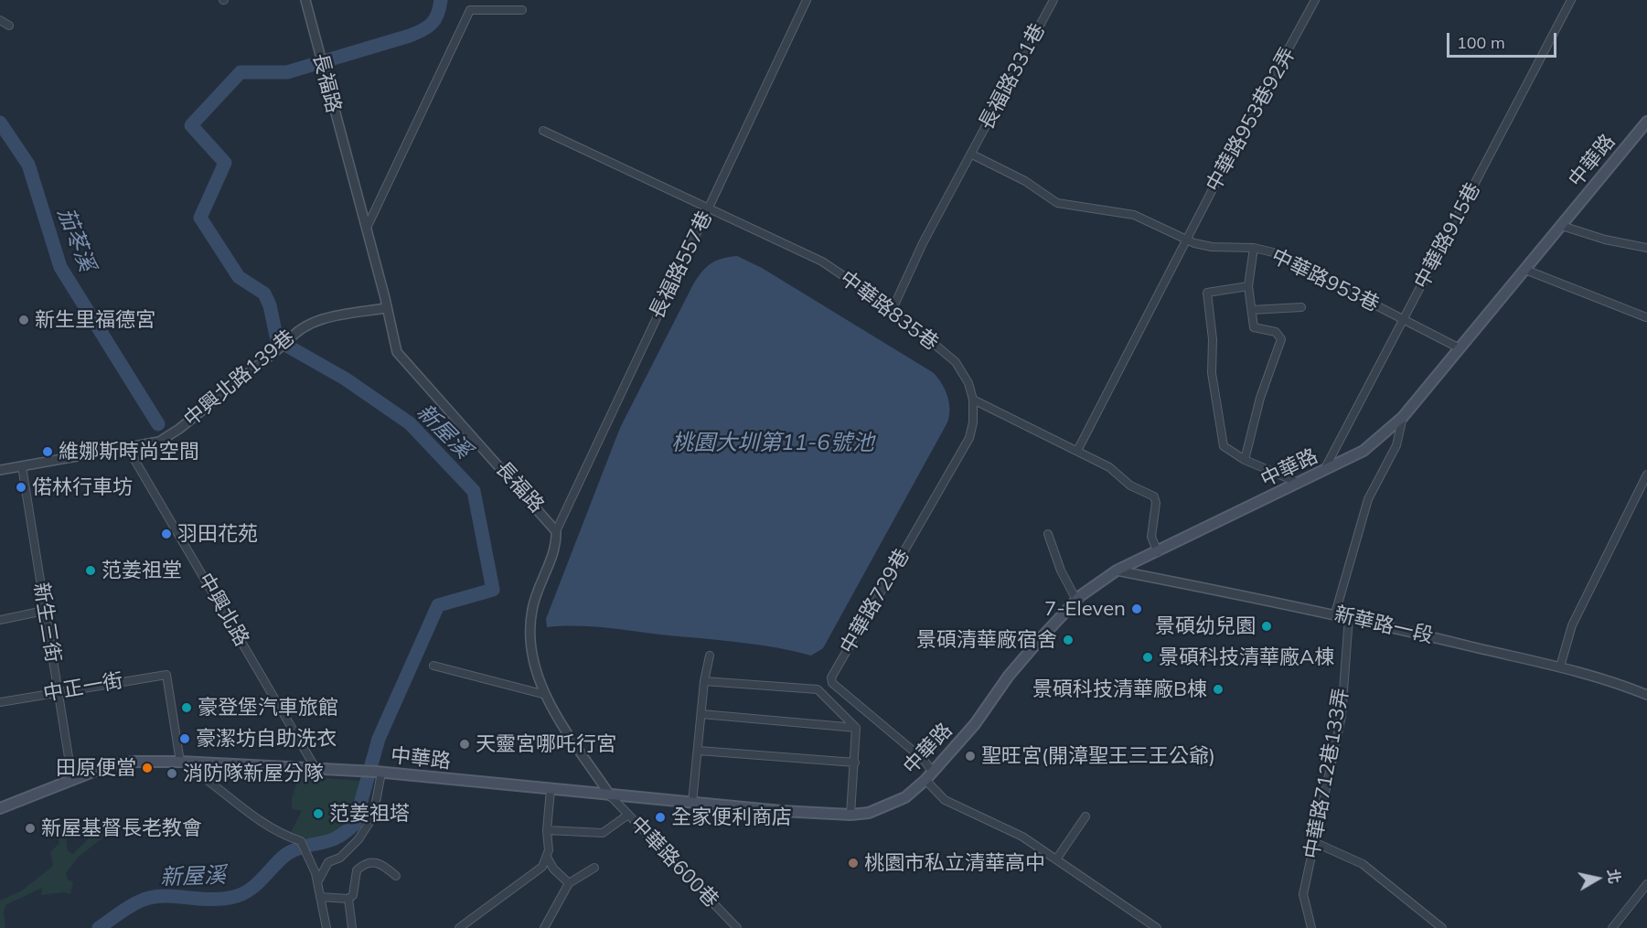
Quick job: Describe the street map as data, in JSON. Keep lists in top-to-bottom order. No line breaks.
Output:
{"streets":{"main road":["中華路"],"street":["長福路331巷","長福路","中華路953巷92弄","中華路915巷","長福路557巷","中華路953巷","中華路835巷","中興北路139巷","中華路729巷","中興北路","新生三街","新華路一段","中正一街","中華路712巷133弄","中華路600巷"]},"crossings":[["長福路331巷","中華路953巷"],["長福路331巷","中華路835巷"],["長福路","中華路"],["長福路","長福路557巷"],["長福路","中興北路139巷"],["長福路","中華路600巷"],["中華路953巷92弄","中華路953巷"],["中華路","中華路915巷"],["中華路","中華路953巷"],["中華路","中華路729巷"],["中華路","中興北路"],["中華路","新生三街"],["中華路","新華路一段"],["中華路","中正一街"],["中華路","中華路600巷"],["中華路915巷","中華路953巷"],["長福路557巷","中華路835巷"],["中華路835巷","中華路729巷"],["中興北路139巷","中興北路"],["新生三街","中正一街"],["新華路一段","中華路712巷133弄"]],"water":["茄苳溪","新屋溪","桃園大圳第11-6號池"],"places":["新生里福德宮","維娜斯時尚空間","偌林行車坊","羽田花苑","范姜祖堂","7-Eleven","景碩幼兒園","景碩清華廠宿舍","景碩科技清華廠A棟","景碩科技清華廠B棟","豪登堡汽車旅館","豪潔坊自助洗衣","天靈宮哪吒行宮","聖旺宮(開漳聖王三王公爺)","田原便當","消防隊新屋分隊","范姜祖塔","全家便利商店","新屋基督長老教會","桃園市私立清華高中"],"scale_bar":"100 m","north":"right"}
